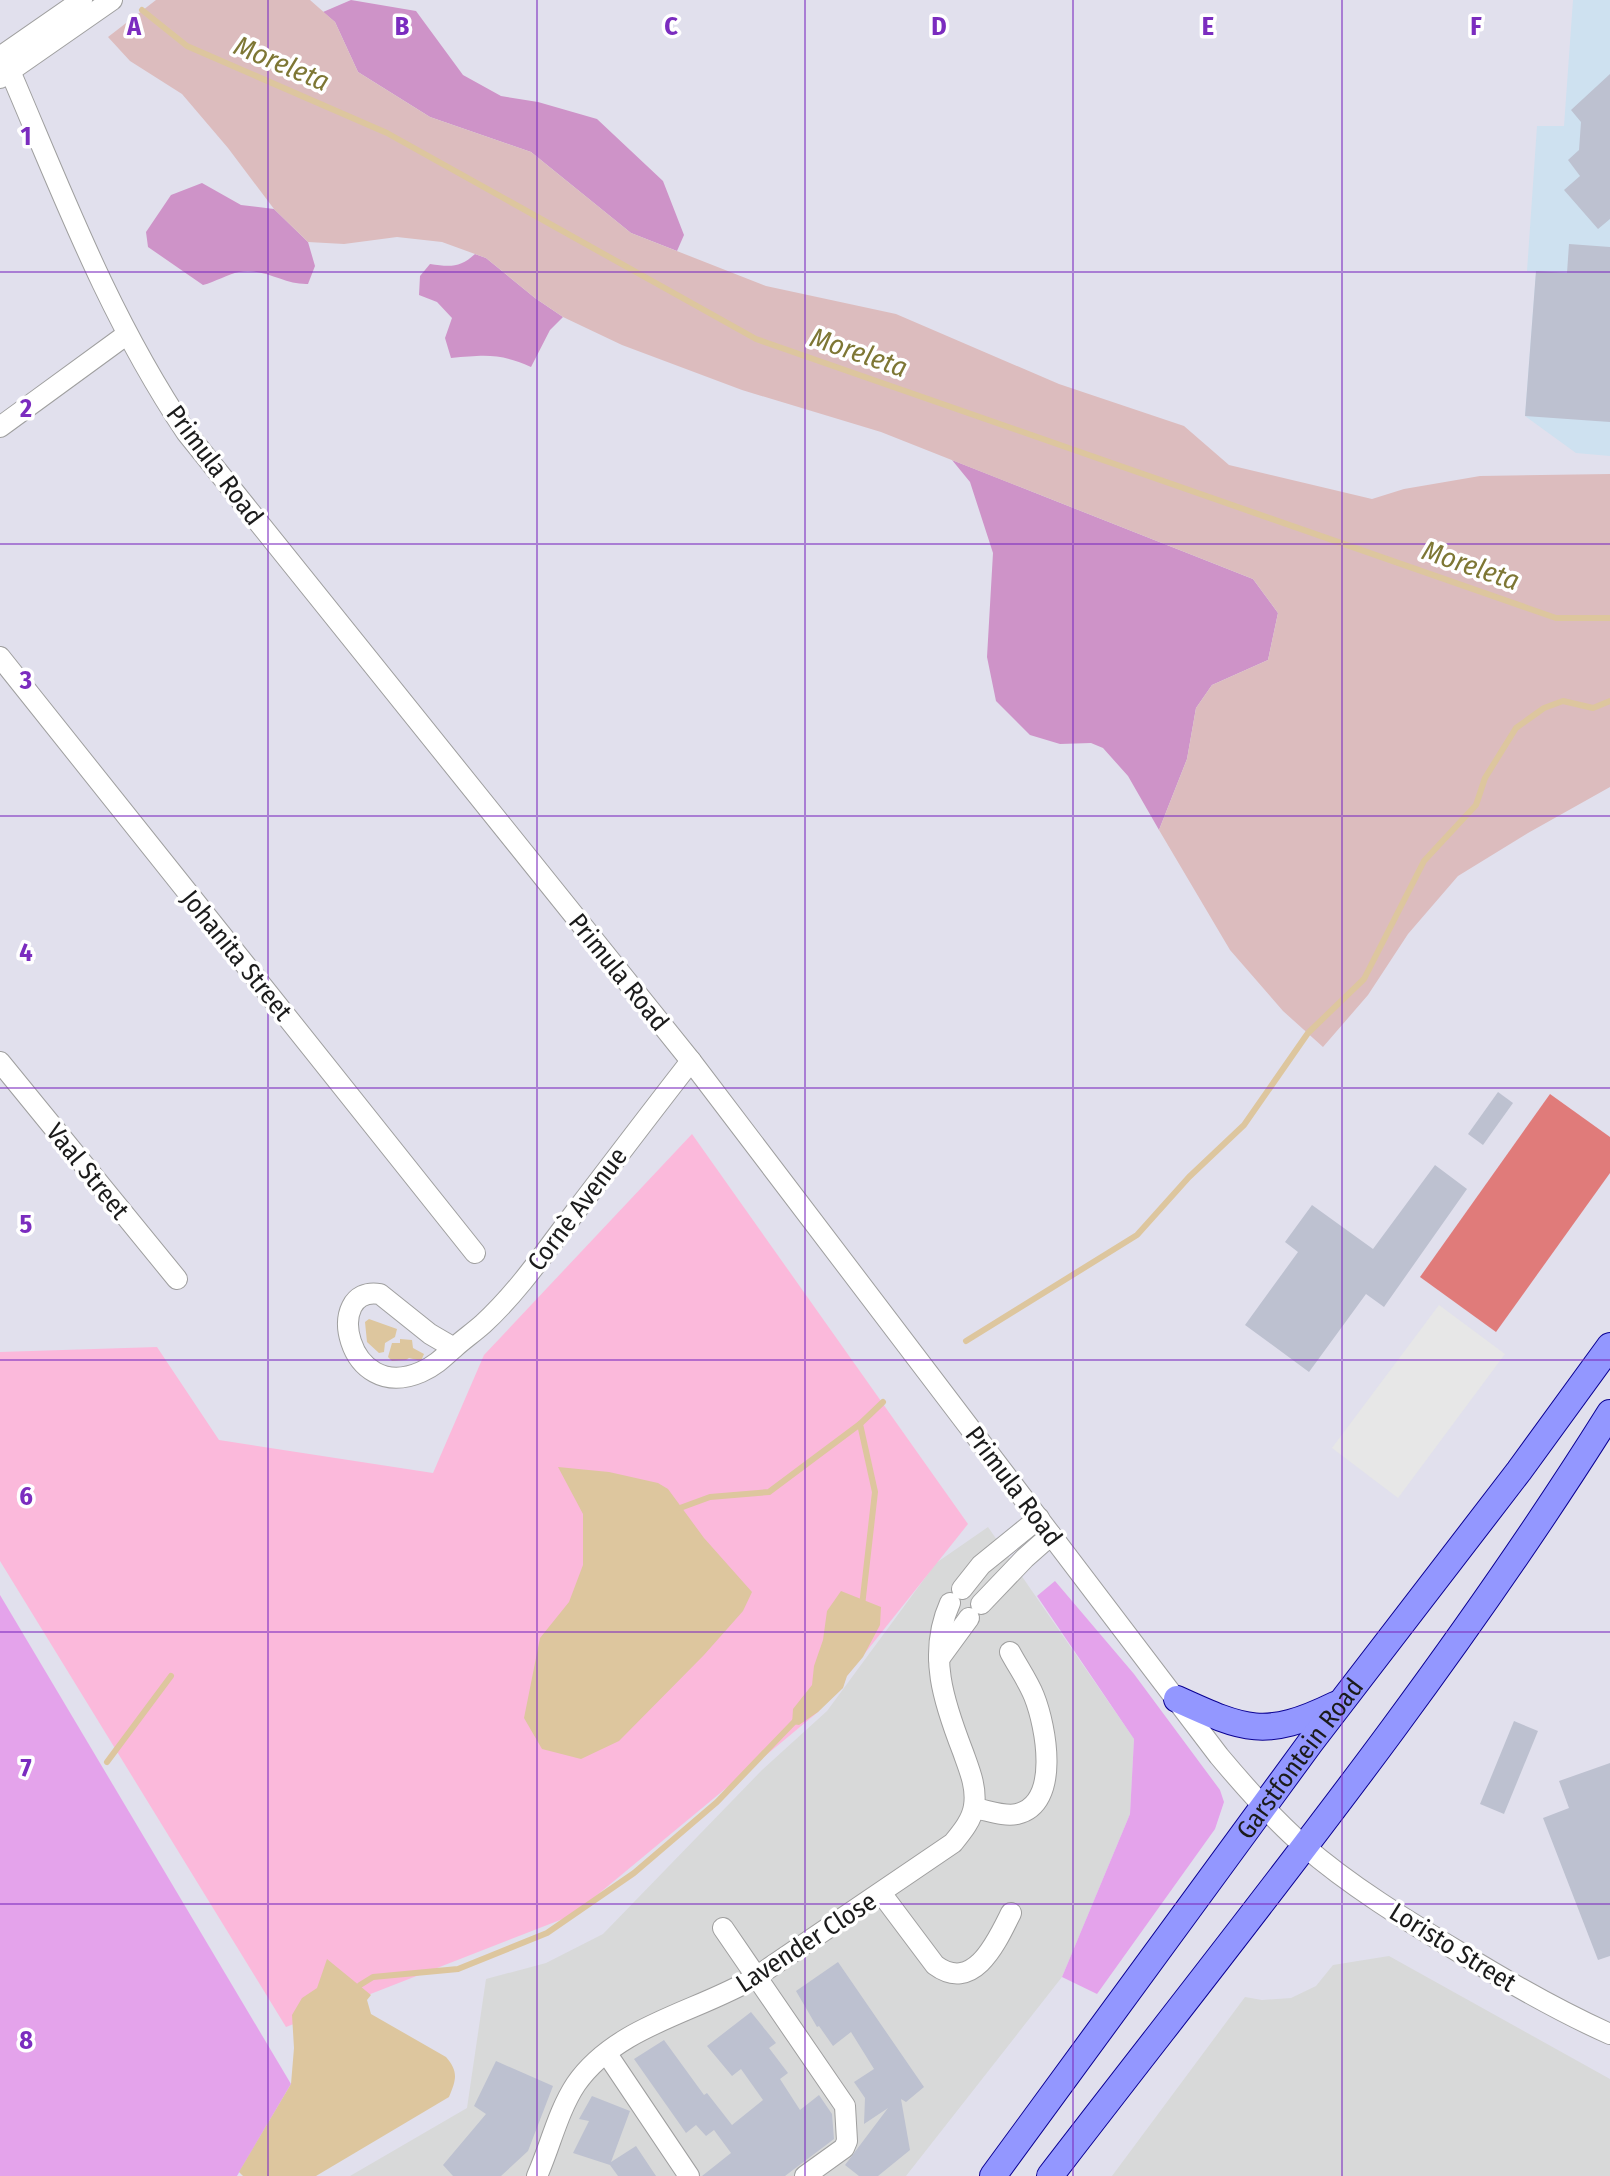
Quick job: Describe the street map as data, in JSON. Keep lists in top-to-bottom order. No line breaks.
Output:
{"streets":{"main road":["Garstfontein Road"],"street":["Primula Road","Johanita Street","Vaal Street","Cornè Avenue","Lavender Close","Loristo Street"]},"crossings":[["Primula Road","Cornè Avenue"],["Primula Road","Garstfontein Road"],["Primula Road","Loristo Street"]],"water":["Moreleta"],"grid":{"columns":["A","B","C","D","E","F"],"rows":["1","2","3","4","5","6","7","8"]}}
